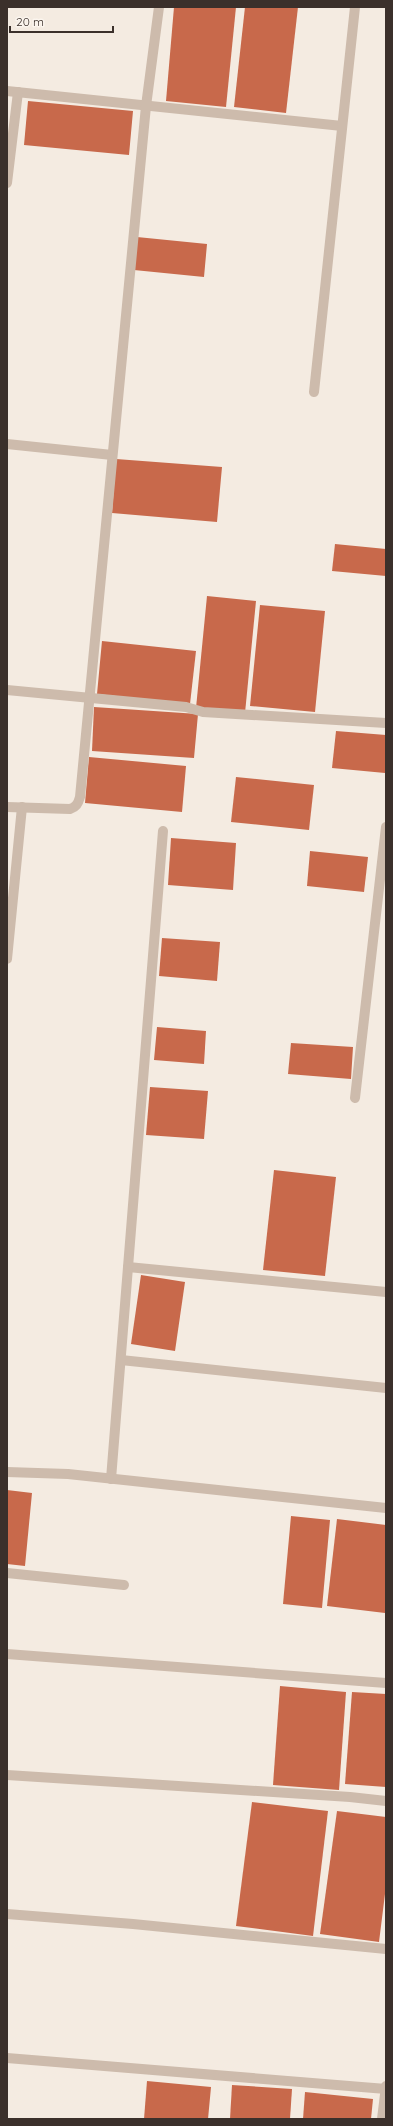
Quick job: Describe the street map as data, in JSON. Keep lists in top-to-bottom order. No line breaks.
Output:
{"scale_bar":"20 m"}
